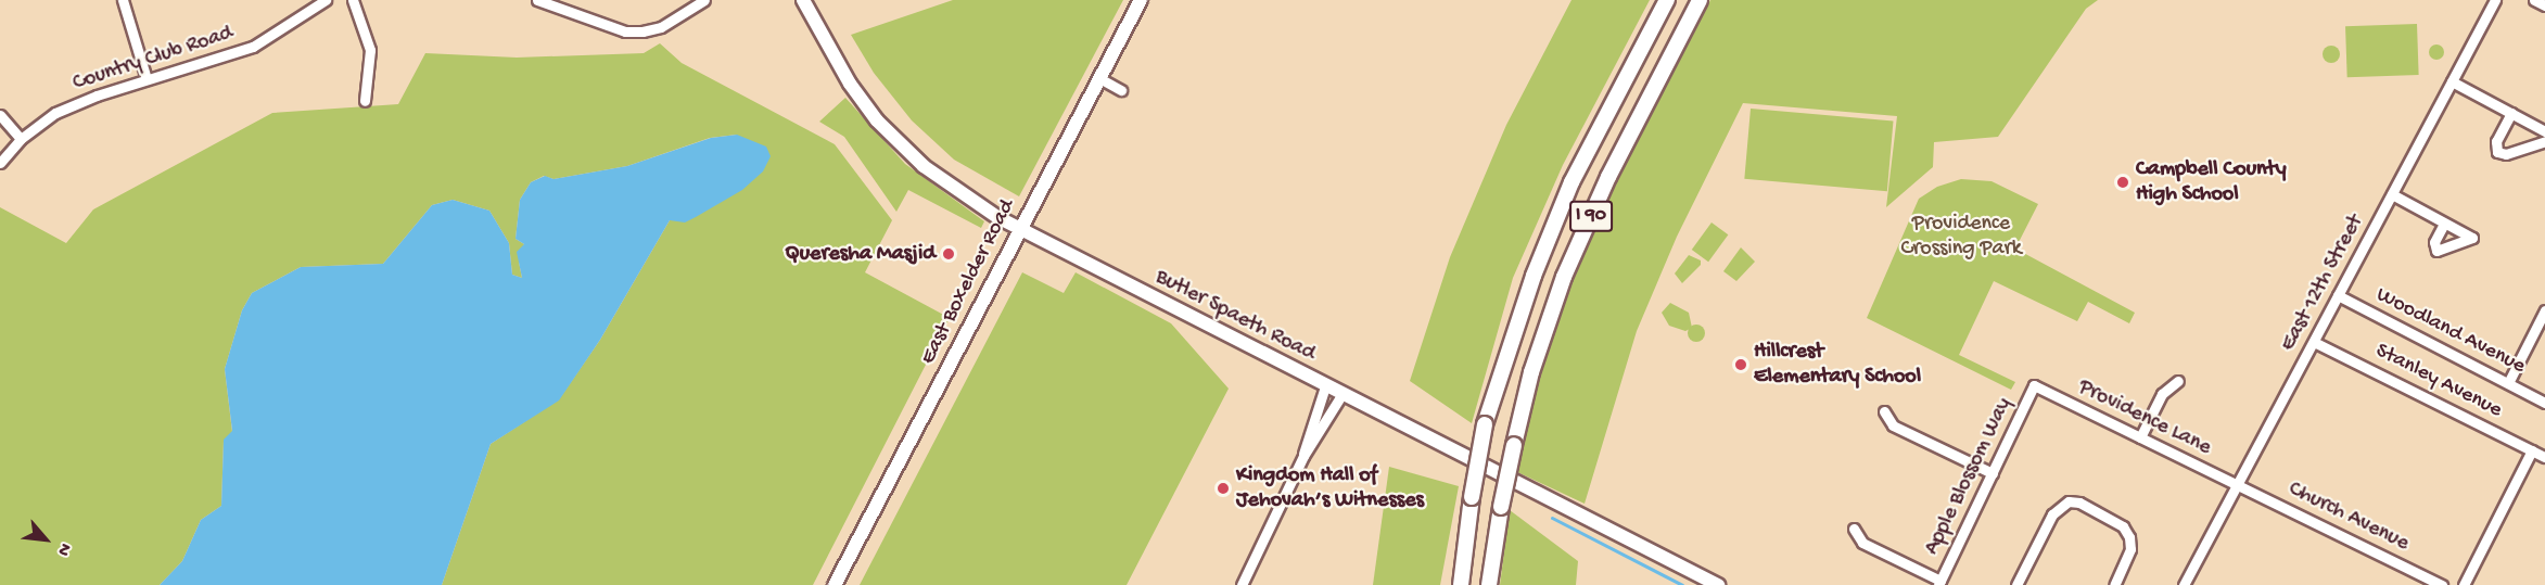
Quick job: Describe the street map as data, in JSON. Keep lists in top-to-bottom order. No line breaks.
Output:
{"streets":{"highway":["I 90"],"main road":["East Boxelder Road","Butler Spaeth Road"],"street":["Country Club Road","East 12th Street","Woodland Avenue","Stanley Avenue","Providence Lane","Apple Blossom Way","Church Avenue"]},"crossings":[["East Boxelder Road","Butler Spaeth Road"],["East 12th Street","Woodland Avenue"],["East 12th Street","Stanley Avenue"],["East 12th Street","Providence Lane"],["East 12th Street","Church Avenue"],["Providence Lane","Apple Blossom Way"],["Providence Lane","Church Avenue"]],"parks":["Providence Crossing Park"],"places":["Campbell County High School","Queresha Masjid","Hillcrest Elementary School","Kingdom Hall of Jehovah’s Witnesses"],"north":"bottom right"}
